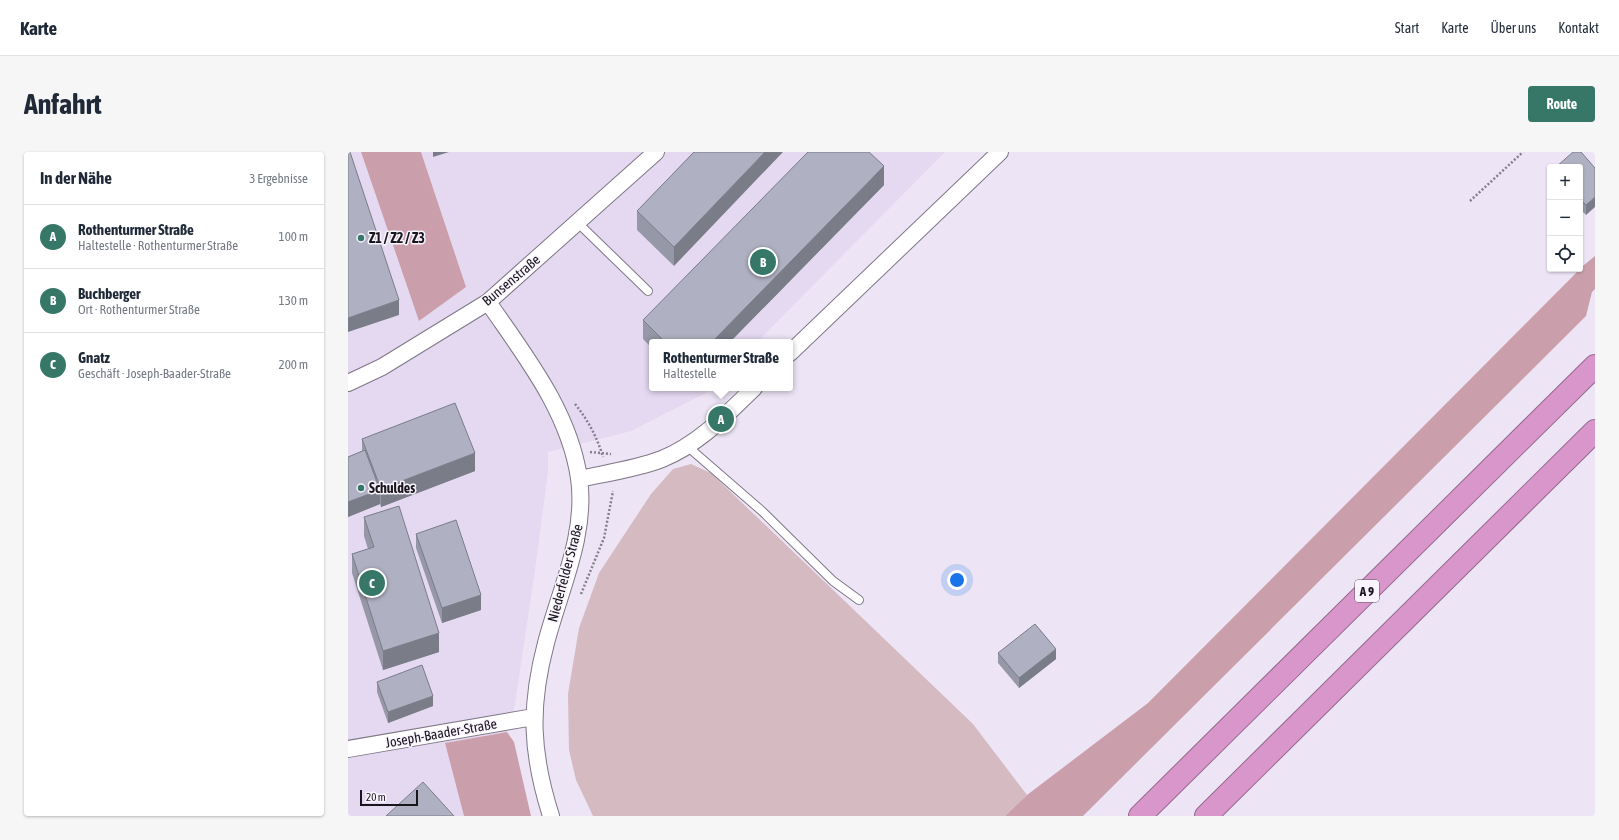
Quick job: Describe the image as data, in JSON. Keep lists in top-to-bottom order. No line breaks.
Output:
{"streets":{"highway":["A 9"],"street":["Bunsenstraße","Niederfelder Straße","Joseph-Baader-Straße"]},"crossings":[["Bunsenstraße","Niederfelder Straße"],["Niederfelder Straße","Joseph-Baader-Straße"]],"places":["Z1 / Z2 / Z3","Schuldes"],"scale_bar":"20 m","page":{"header":"Karte","nav":["Start","Karte","Über uns","Kontakt"],"buttons":"Route","title":"Anfahrt","heading":["In der Nähe","3 Ergebnisse"],"map_buttons":["+","−"],"list":[{"mark":"A","name":"Rothenturmer Straße","note":"Haltestelle · Rothenturmer Straße","value":"100 m"},{"mark":"B","name":"Buchberger","note":"Ort · Rothenturmer Straße","value":"130 m"},{"mark":"C","name":"Gnatz","note":"Geschäft · Joseph-Baader-Straße","value":"200 m"}],"pins":["B","A","C"],"popup":["Rothenturmer Straße","Haltestelle"],"scale":"20 m"}}
